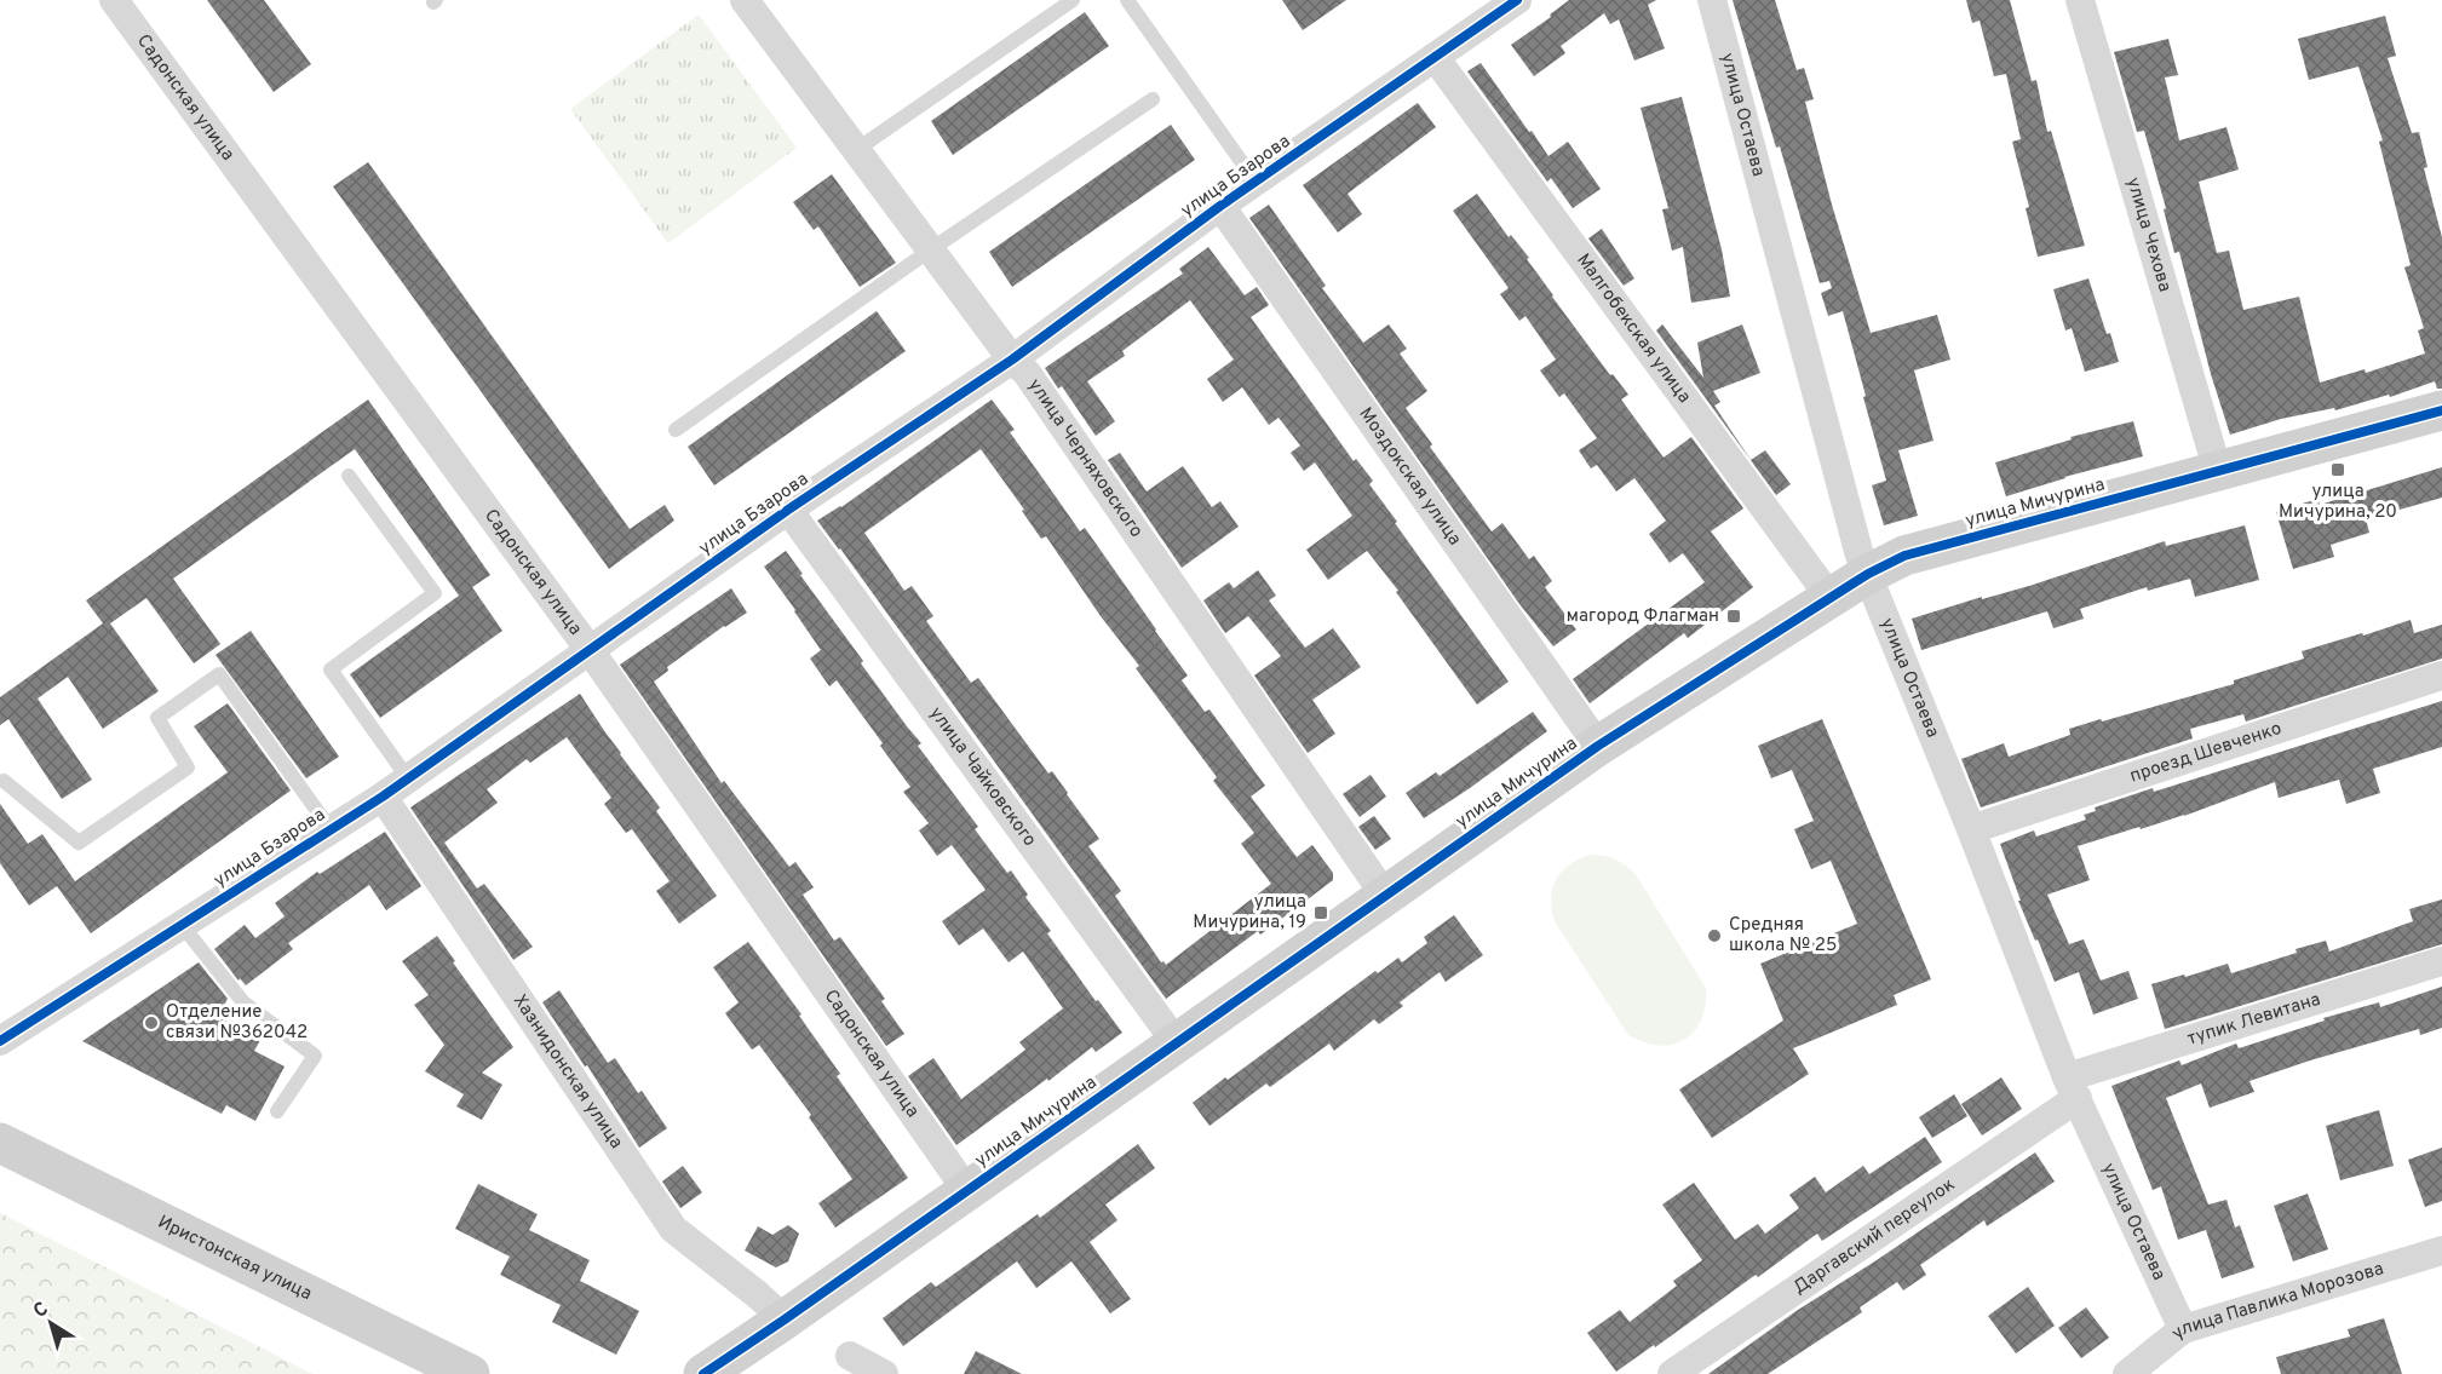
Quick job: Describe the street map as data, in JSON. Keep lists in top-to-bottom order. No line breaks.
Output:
{"streets":{"street":["Садонская улица","улица Остаева","улица Бзарова","улица Чехова","Малгобекская улица","улица Черняховского","Моздокская улица","улица Мичурина","проезд Шевченко","улица Чайковского","тупик Левитана","Хазнидонская улица","Даргавский переулок","Иристонская улица","улица Павлика Морозова"]},"crossings":[["Садонская улица","улица Бзарова"],["Садонская улица","улица Мичурина"],["улица Остаева","улица Мичурина"],["улица Остаева","проезд Шевченко"],["улица Остаева","тупик Левитана"],["улица Остаева","Даргавский переулок"],["улица Остаева","улица Павлика Морозова"],["улица Бзарова","Малгобекская улица"],["улица Бзарова","улица Черняховского"],["улица Бзарова","Моздокская улица"],["улица Бзарова","улица Чайковского"],["улица Бзарова","Хазнидонская улица"],["улица Чехова","улица Мичурина"],["Малгобекская улица","улица Мичурина"],["улица Черняховского","улица Мичурина"],["Моздокская улица","улица Мичурина"],["улица Мичурина","улица Чайковского"],["улица Мичурина","Хазнидонская улица"],["тупик Левитана","Даргавский переулок"]],"places":{"transit":["улица Мичурина, 20","магород Флагман","улица Мичурина, 19"],"other":["Средняя школа № 25","Отделение связи №362042"]},"north":"top left"}
